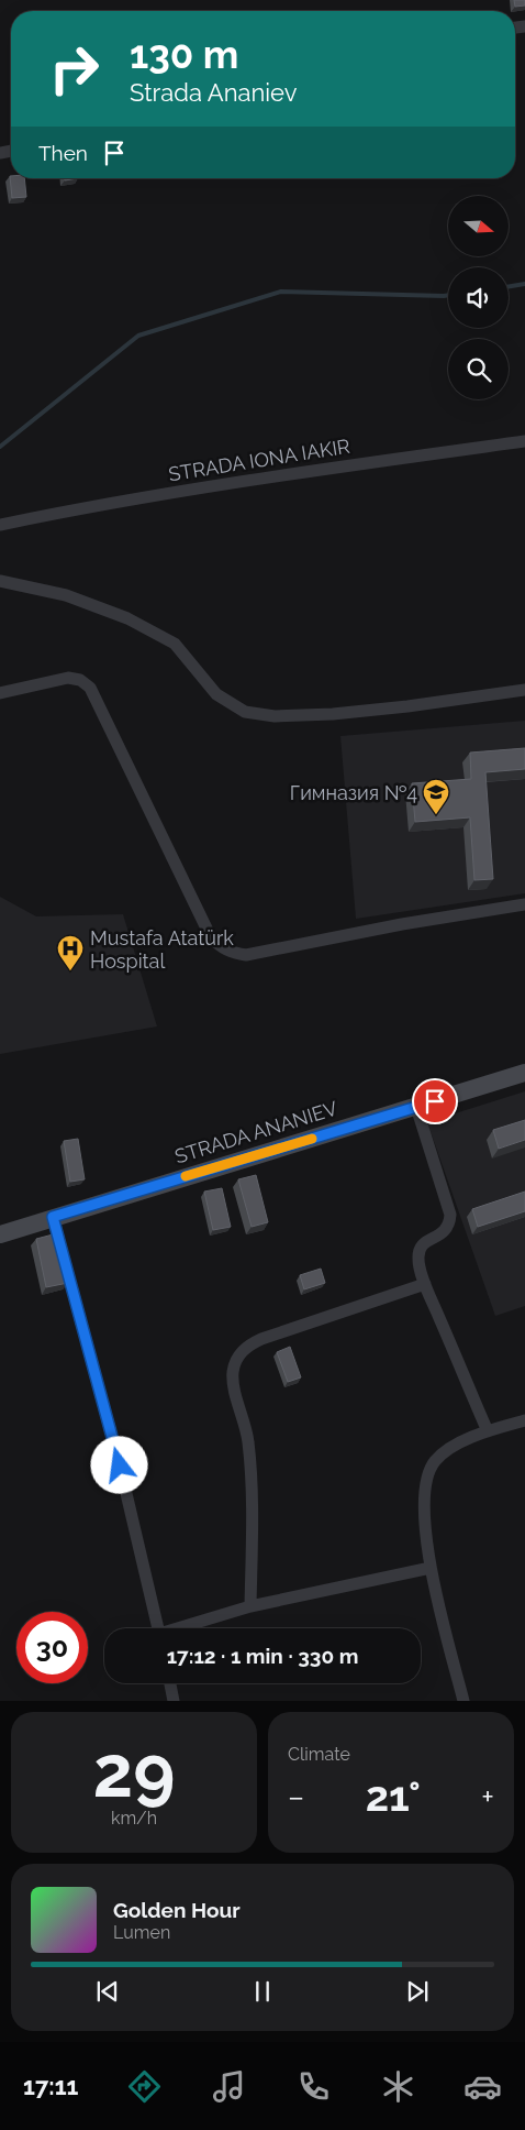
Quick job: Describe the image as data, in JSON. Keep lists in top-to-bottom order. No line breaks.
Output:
{"streets":{"street":["STRADA IONA IAKIR","STRADA ANANIEV"]},"places":{"school or university":["Гимназия №4"],"hospital":["Mustafa Atatürk Hospital"]},"north":"right","page":{"turn":["130 m","Strada Ananiev"],"then":"Then","limit":"30","trip":"17:12 · 1 min · 330 m","tile":[["29","km/h"],"Climate"],"heat":["−","21°","+"],"song":["Golden Hour","Lumen"],"tabs":"17:11"}}
